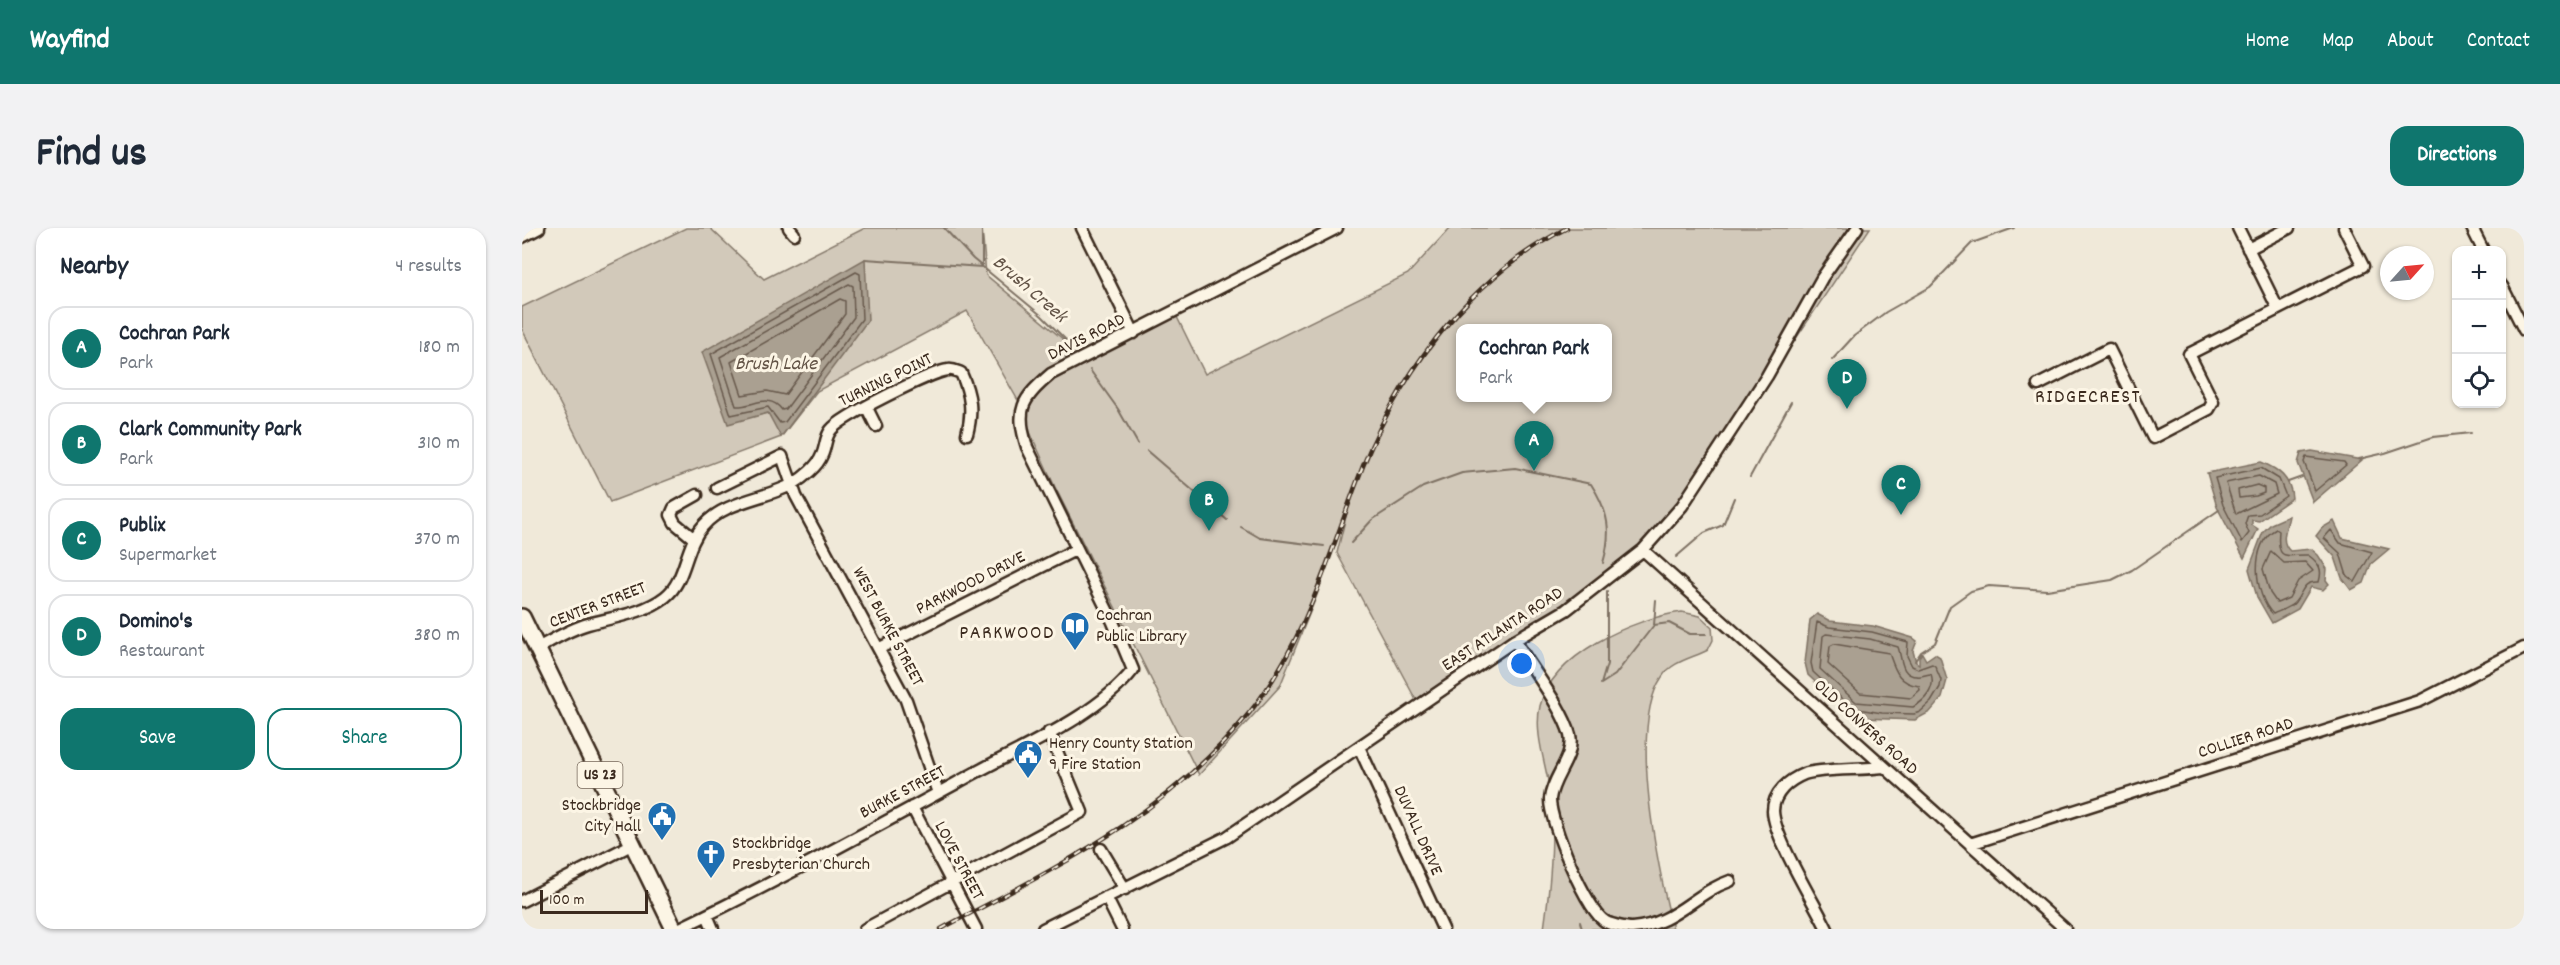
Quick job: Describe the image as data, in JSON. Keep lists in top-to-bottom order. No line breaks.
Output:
{"streets":{"highway":["US 23"],"street":["DAVIS ROAD","TURNING POINT","PARKWOOD DRIVE","CENTER STREET","WEST BURKE STREET","EAST ATLANTA ROAD","OLD CONYERS ROAD","COLLIER ROAD","BURKE STREET","DUVALL DRIVE","LOVE STREET"]},"crossings":[["DAVIS ROAD","PARKWOOD DRIVE"],["DAVIS ROAD","BURKE STREET"],["TURNING POINT","CENTER STREET"],["TURNING POINT","WEST BURKE STREET"],["PARKWOOD DRIVE","WEST BURKE STREET"],["CENTER STREET","WEST BURKE STREET"],["CENTER STREET","US 23"],["WEST BURKE STREET","BURKE STREET"],["EAST ATLANTA ROAD","OLD CONYERS ROAD"],["EAST ATLANTA ROAD","DUVALL DRIVE"],["OLD CONYERS ROAD","COLLIER ROAD"],["BURKE STREET","LOVE STREET"]],"districts":["RIDGECREST","PARKWOOD"],"water":["Brush Creek","Brush Lake"],"places":{"library":["Cochran Public Library"],"public building":["Henry County Station 9 Fire Station","Stockbridge City Hall"],"church":["Stockbridge Presbyterian Church"]},"scale_bar":"100 m","north":"top right","page":{"header":"Wayfind","nav":["Home","Map","About","Contact"],"title":"Find us","buttons":["Directions",["Save","Share"]],"heading":["Nearby","4 results"],"map_buttons":["+","−"],"list":[{"mark":"A","name":"Cochran Park","note":"Park","value":"180 m"},{"mark":"B","name":"Clark Community Park","note":"Park","value":"310 m"},{"mark":"C","name":"Publix","note":"Supermarket","value":"370 m"},{"mark":"D","name":"Domino's","note":"Restaurant","value":"380 m"}],"popup":["Cochran Park","Park"],"pins":["D","A","C","B"],"scale":"100 m"}}
